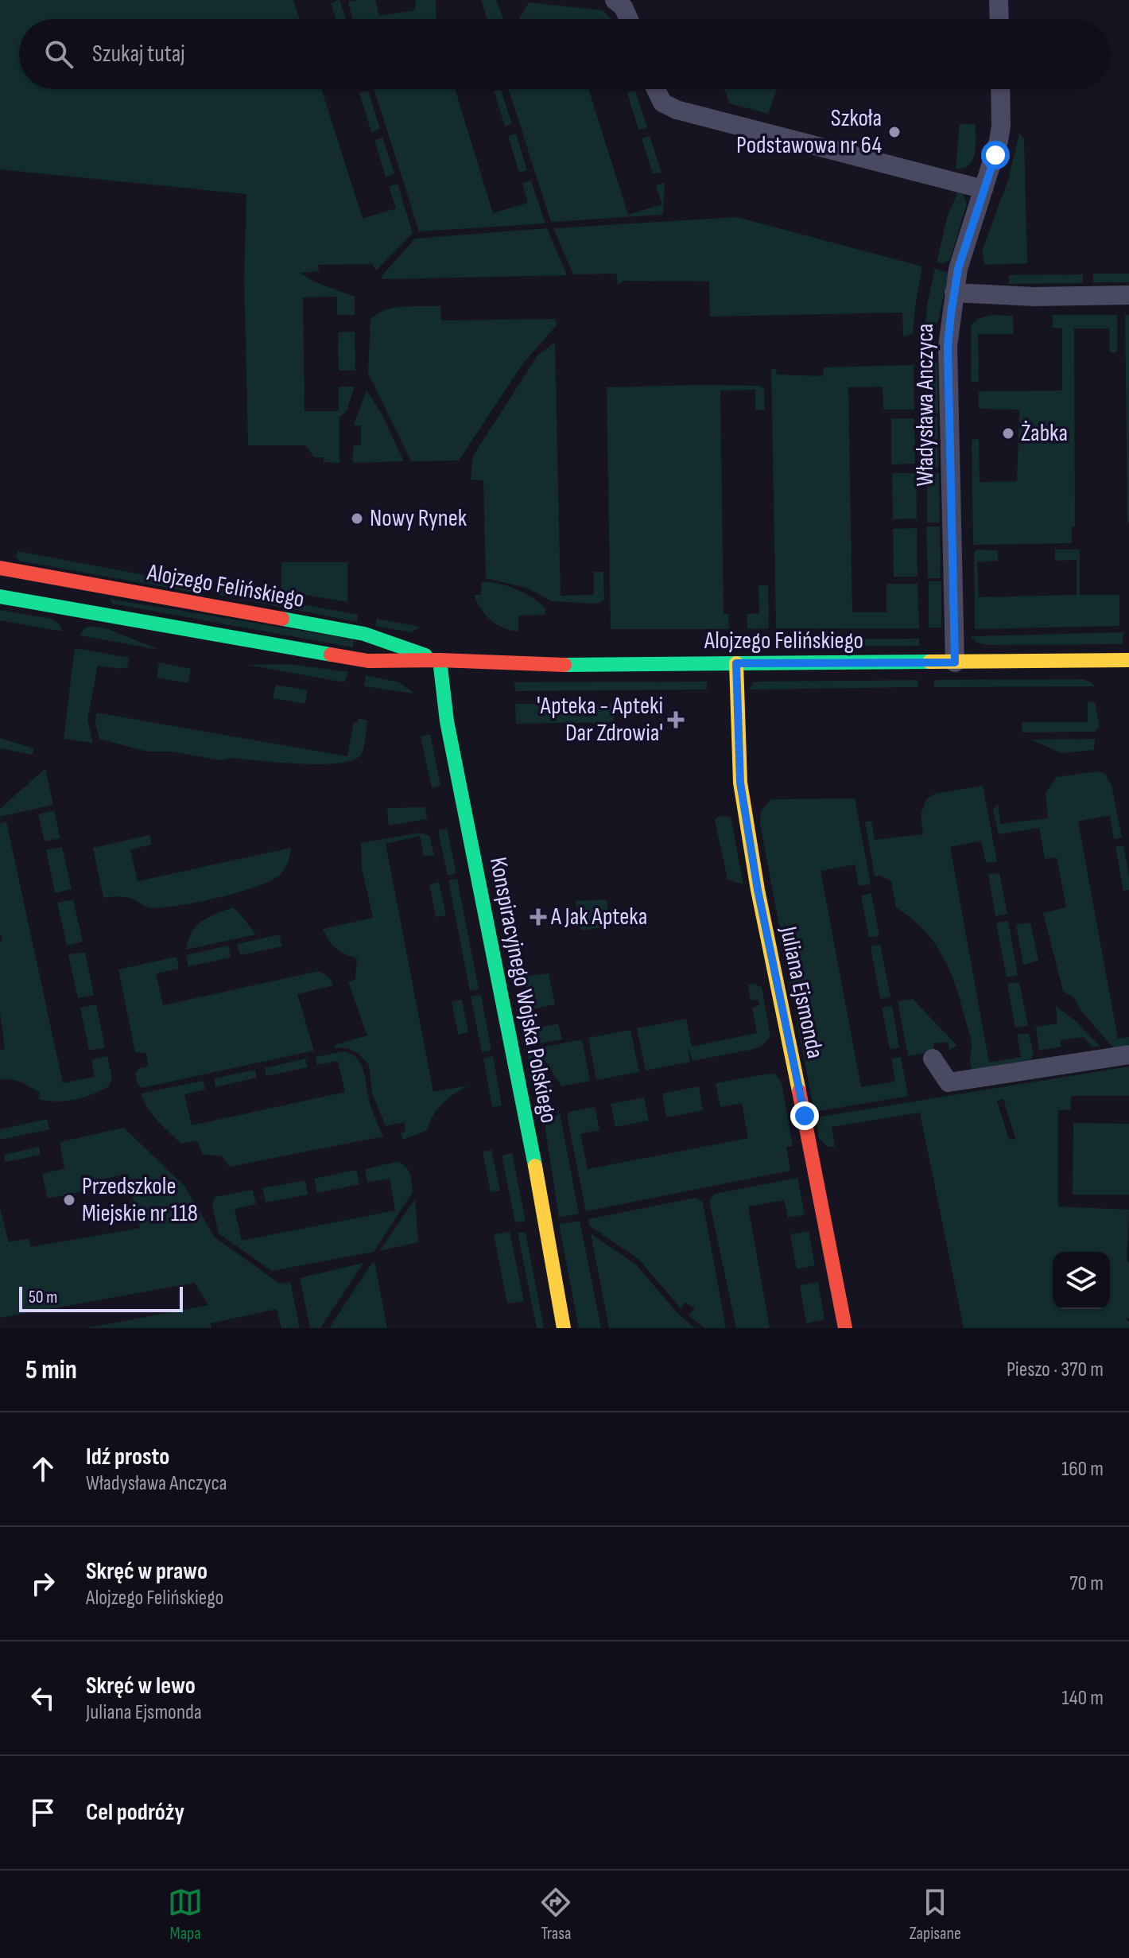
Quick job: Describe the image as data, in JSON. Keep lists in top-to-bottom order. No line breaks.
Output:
{"streets":{"street":["Władysława Anczyca","Alojzego Felińskiego","Konspiracyjnego Wojska Polskiego","Juliana Ejsmonda"]},"crossings":[["Władysława Anczyca","Alojzego Felińskiego"],["Alojzego Felińskiego","Konspiracyjnego Wojska Polskiego"],["Alojzego Felińskiego","Juliana Ejsmonda"]],"places":{"other":["Szkoła Podstawowa nr 64","Żabka","Nowy Rynek","Przedszkole Miejskie nr 118"],"health":["'Apteka - Apteki Dar Zdrowia'","A Jak Apteka"]},"scale_bar":"50 m","page":{"search":"Szukaj tutaj","scale":"50 m","heading":["5 min","Pieszo · 370 m"],"list":[["Idź prosto","Władysława Anczyca","160 m"],["Skręć w prawo","Alojzego Felińskiego","70 m"],["Skręć w lewo","Juliana Ejsmonda","140 m"],"Cel podróży"],"nav":["Mapa","Trasa","Zapisane"]}}
